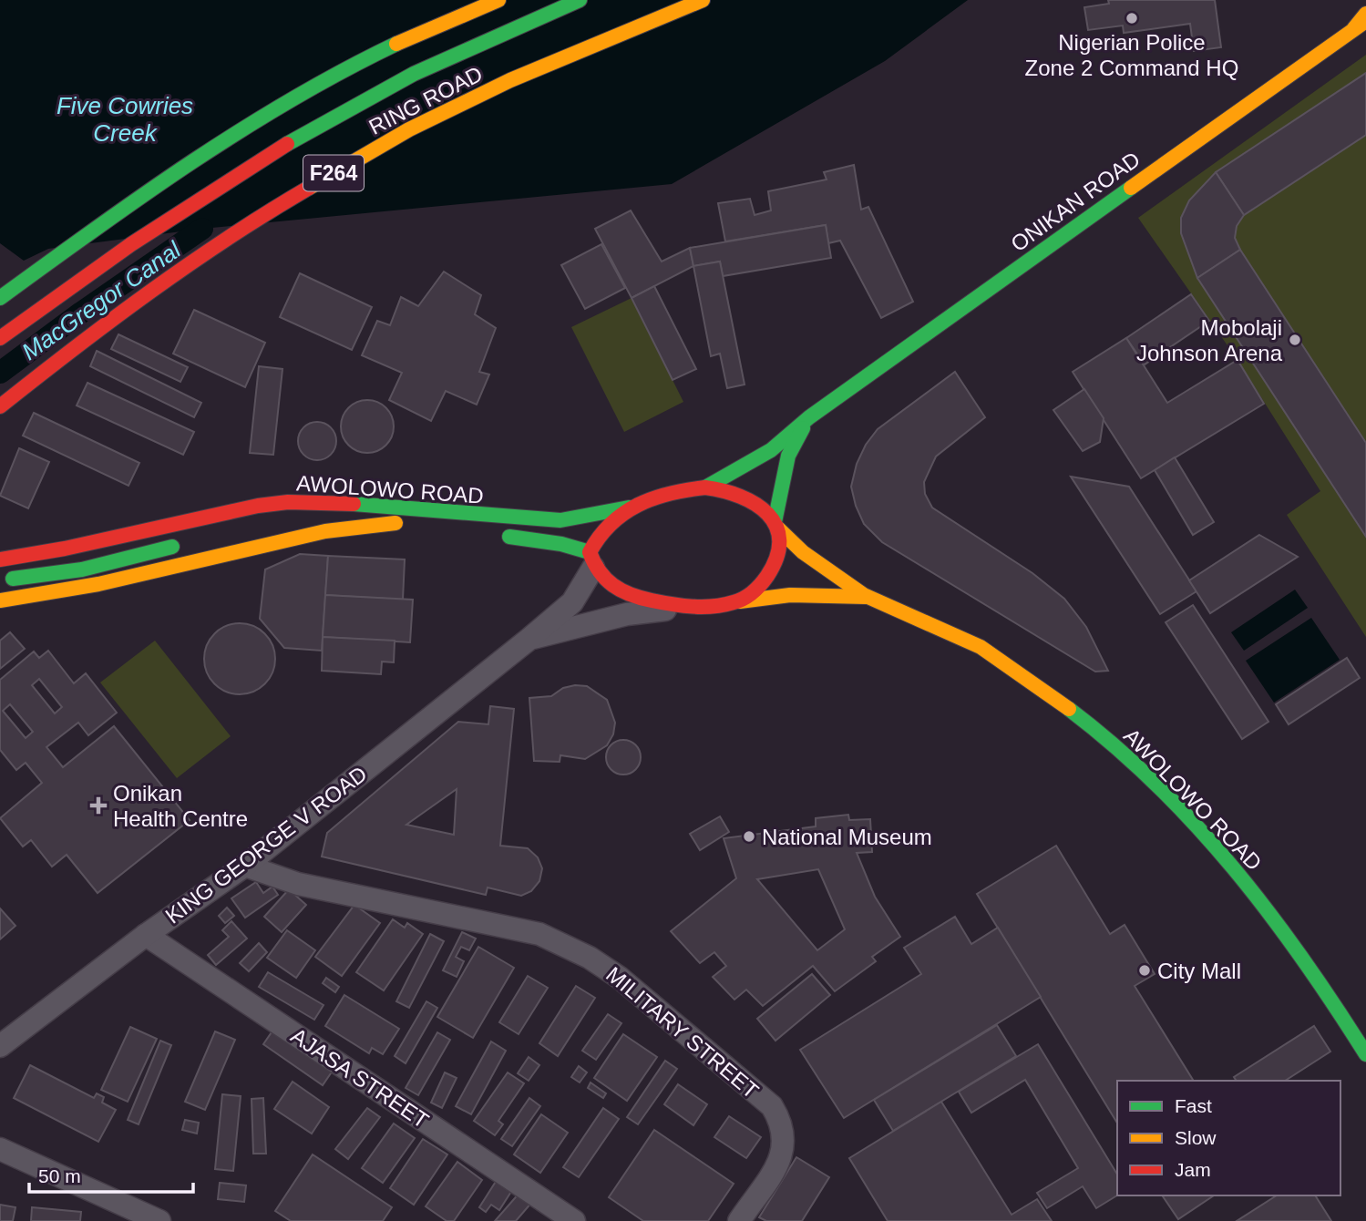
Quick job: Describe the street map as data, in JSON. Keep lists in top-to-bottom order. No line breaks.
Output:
{"streets":{"main road":["RING ROAD","F264","ONIKAN ROAD","AWOLOWO ROAD"],"street":["KING GEORGE V ROAD","MILITARY STREET","AJASA STREET"]},"crossings":[["ONIKAN ROAD","AWOLOWO ROAD"],["ONIKAN ROAD","KING GEORGE V ROAD"],["AWOLOWO ROAD","KING GEORGE V ROAD"],["KING GEORGE V ROAD","MILITARY STREET"],["KING GEORGE V ROAD","AJASA STREET"]],"water":["Five Cowries Creek","MacGregor Canal"],"places":{"other":["Nigerian Police Zone 2 Command HQ","Mobolaji Johnson Arena","National Museum","City Mall"],"health":["Onikan Health Centre"]},"legend":["Fast","Slow","Jam"],"scale_bar":"50 m"}
